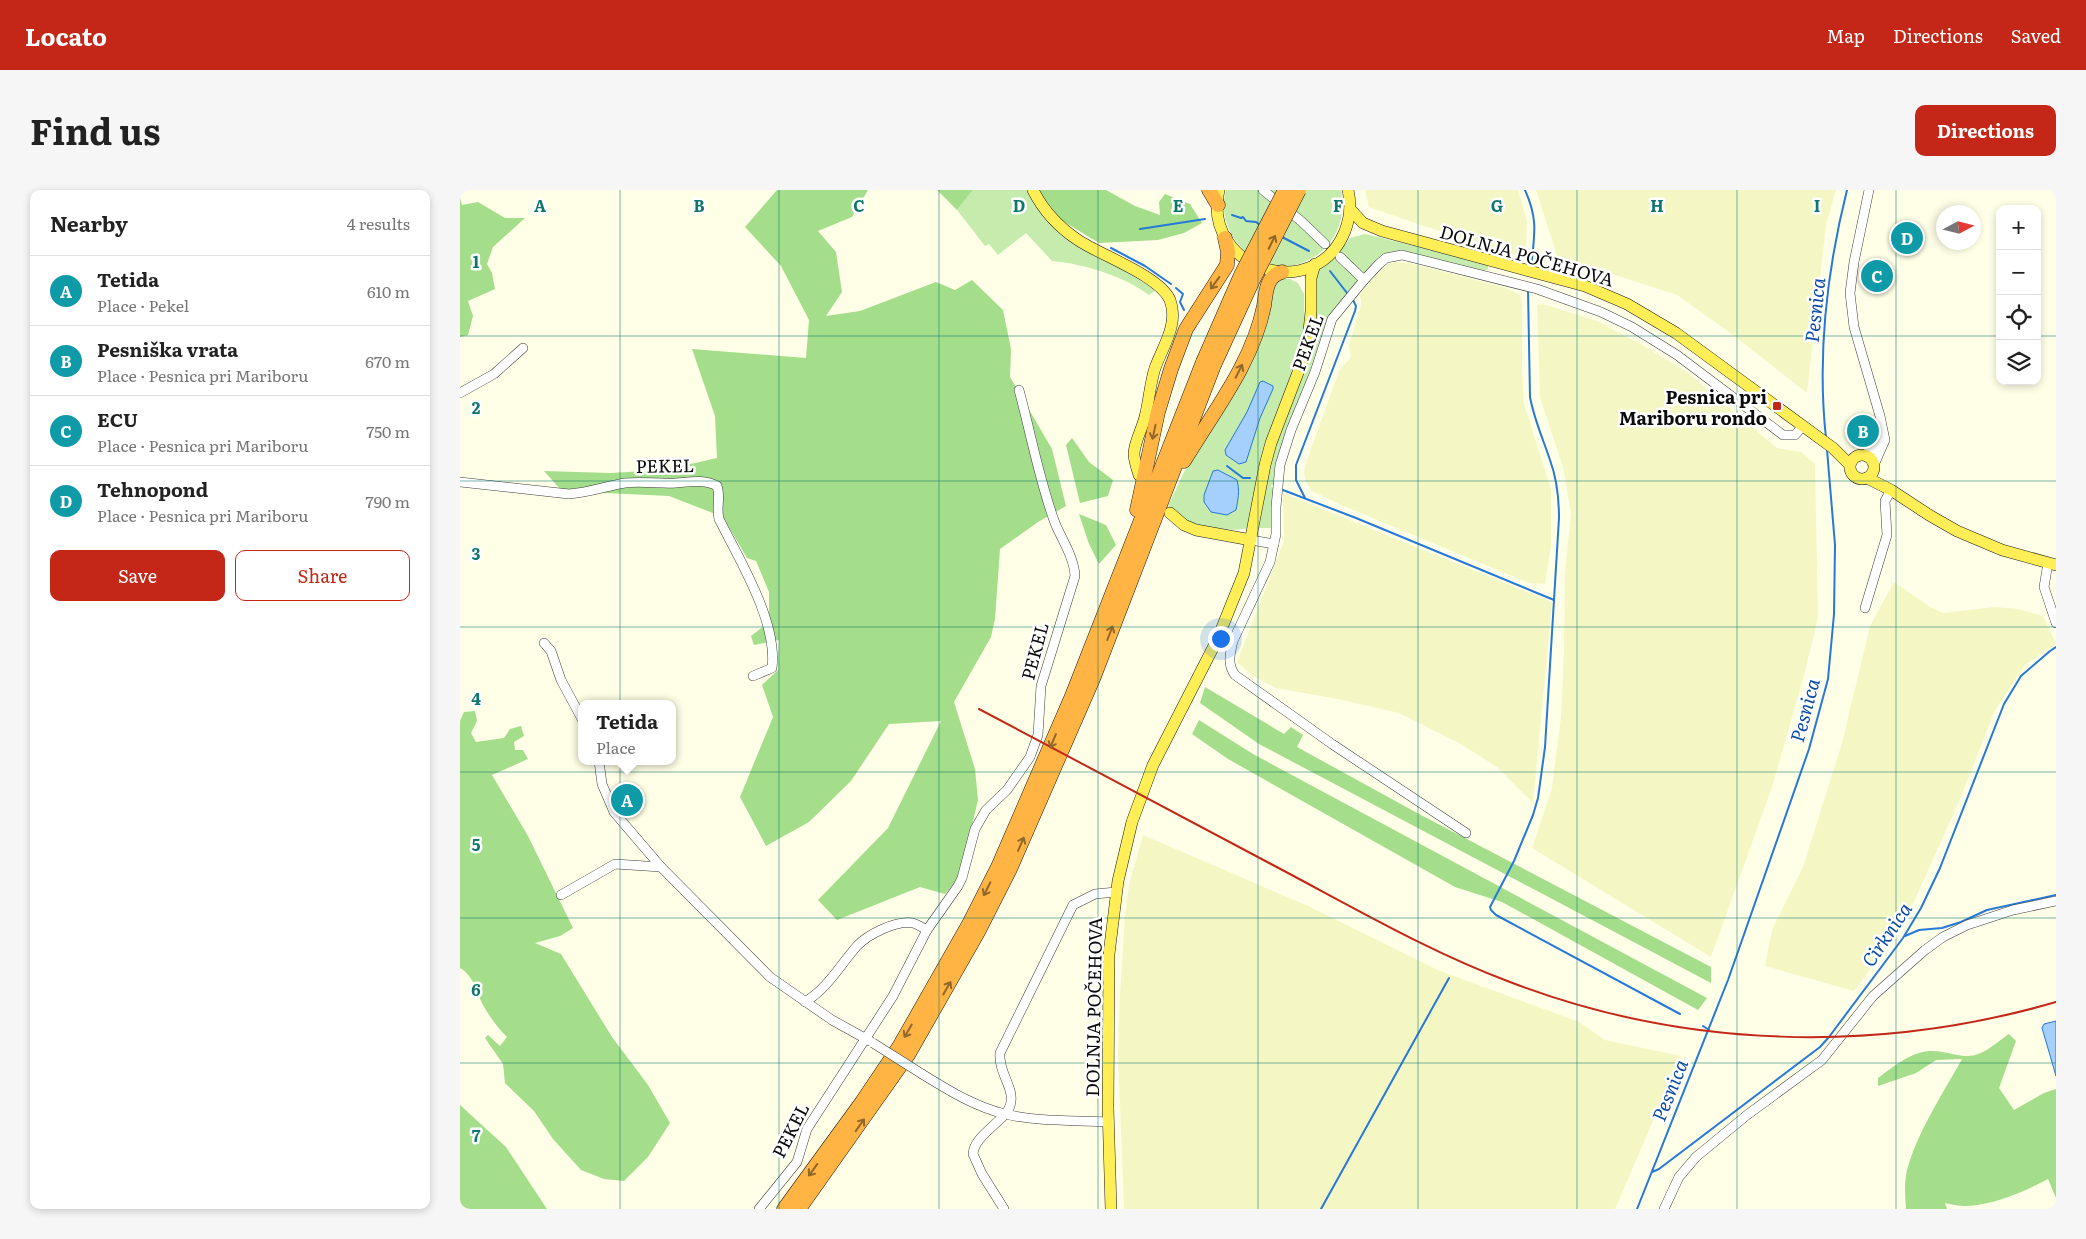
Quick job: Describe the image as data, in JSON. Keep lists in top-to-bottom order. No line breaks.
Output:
{"streets":{"main road":["DOLNJA POČEHOVA"],"street":["PEKEL"]},"crossings":[["DOLNJA POČEHOVA","PEKEL"]],"water":["Pesnica","Cirknica"],"places":{"transit":["Pesnica pri Mariboru rondo"]},"north":"right","page":{"header":"Locato","nav":["Map","Directions","Saved"],"title":"Find us","buttons":["Directions",["Save","Share"]],"heading":["Nearby","4 results"],"map_buttons":["+","−"],"pins":["D","C","B","A"],"list":[{"mark":"A","name":"Tetida","note":"Place · Pekel","value":"610 m"},{"mark":"B","name":"Pesniška vrata","note":"Place · Pesnica pri Mariboru","value":"670 m"},{"mark":"C","name":"ECU","note":"Place · Pesnica pri Mariboru","value":"750 m"},{"mark":"D","name":"Tehnopond","note":"Place · Pesnica pri Mariboru","value":"790 m"}],"popup":["Tetida","Place"]},"grid":{"columns":["A","B","C","D","E","F","G","H","I"],"rows":["1","2","3","4","5","6","7"]}}
